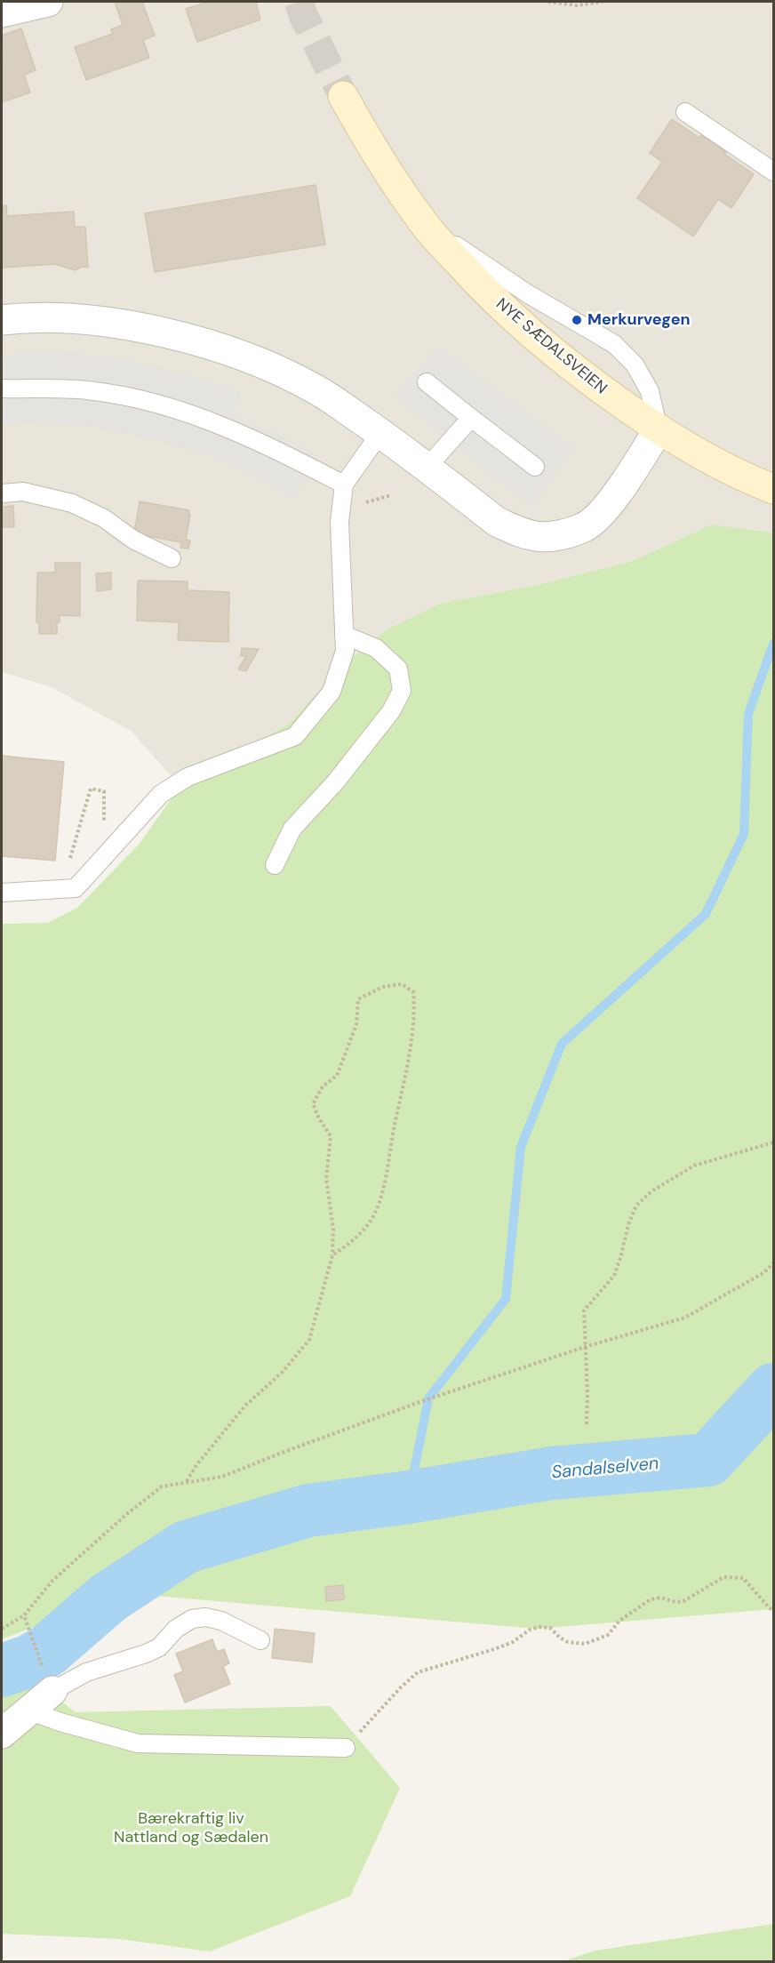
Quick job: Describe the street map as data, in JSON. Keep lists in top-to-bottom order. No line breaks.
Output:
{"streets":{"main road":["NYE SÆDALSVEIEN"]},"water":["Sandalselven"],"parks":["Bærekraftig liv Nattland og Sædalen"],"places":["Merkurvegen"]}
